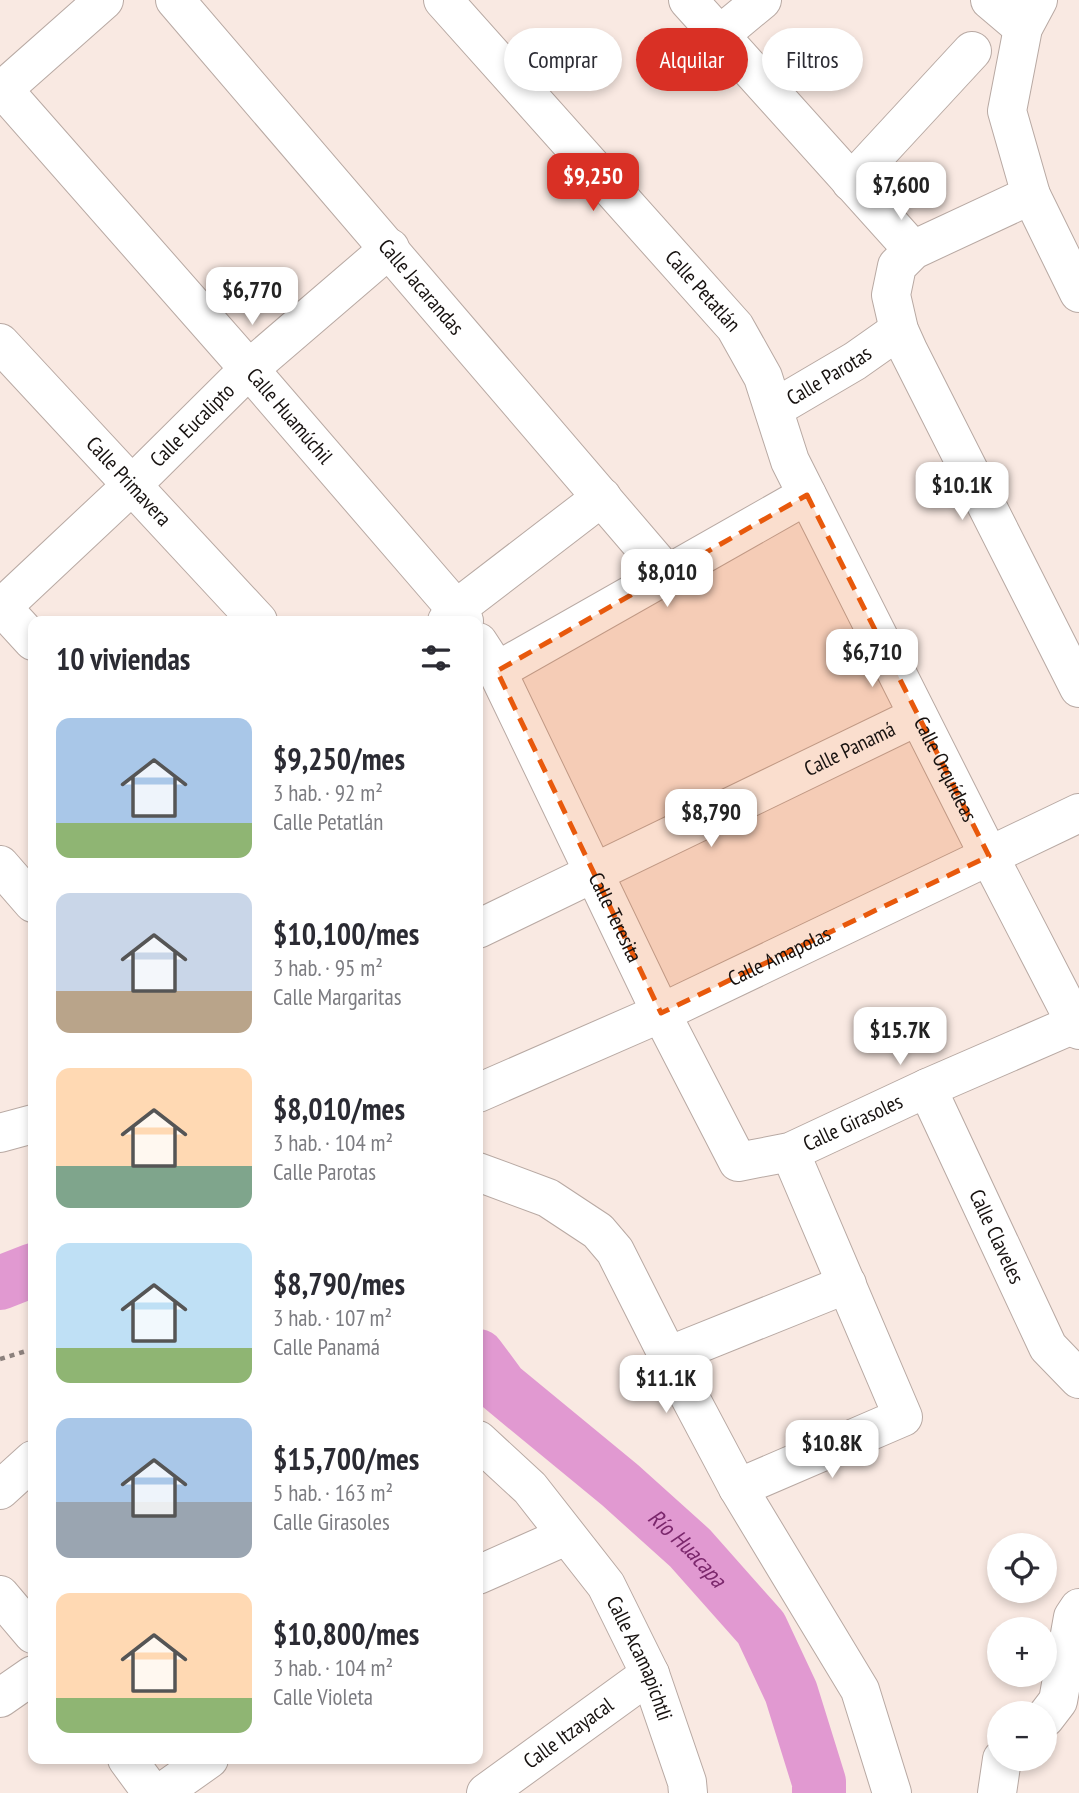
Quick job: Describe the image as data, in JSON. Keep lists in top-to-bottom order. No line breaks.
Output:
{"streets":{"street":["Calle Jacarandas","Calle Petatlán","Calle Parotas","Calle Huamúchil","Calle Eucalipto","Calle Primavera","Calle Panamá","Calle Orquídeas","Calle Teresita","Calle Amapolas","Calle Girasoles","Calle Claveles","Calle Acamapichtli","Calle Itzayacal"]},"crossings":[["Calle Jacarandas","Calle Huamúchil"],["Calle Jacarandas","Calle Eucalipto"],["Calle Petatlán","Calle Parotas"],["Calle Parotas","Calle Orquídeas"],["Calle Huamúchil","Calle Eucalipto"],["Calle Eucalipto","Calle Primavera"],["Calle Panamá","Calle Orquídeas"],["Calle Panamá","Calle Teresita"],["Calle Orquídeas","Calle Amapolas"],["Calle Orquídeas","Calle Girasoles"],["Calle Teresita","Calle Amapolas"],["Calle Teresita","Calle Girasoles"],["Calle Girasoles","Calle Claveles"],["Calle Acamapichtli","Calle Itzayacal"]],"water":["Río Huacapa"],"page":{"chip":["Comprar","Alquilar","Filtros"],"price":["$9,250","$7,600","$6,770","$10.1K","$8,010","$6,710","$8,790","$15.7K","$11.1K","$10.8K"],"heading":"10 viviendas","list":[{"name":"$9,250/mes","note":"3 hab. · 92 m² · Calle Petatlán"},{"name":"$10,100/mes","note":"3 hab. · 95 m² · Calle Margaritas"},{"name":"$8,010/mes","note":"3 hab. · 104 m² · Calle Parotas"},{"name":"$8,790/mes","note":"3 hab. · 107 m² · Calle Panamá"},{"name":"$15,700/mes","note":"5 hab. · 163 m² · Calle Girasoles"},{"name":"$10,800/mes","note":"3 hab. · 104 m² · Calle Violeta"}],"map_buttons":["+","−"]}}
